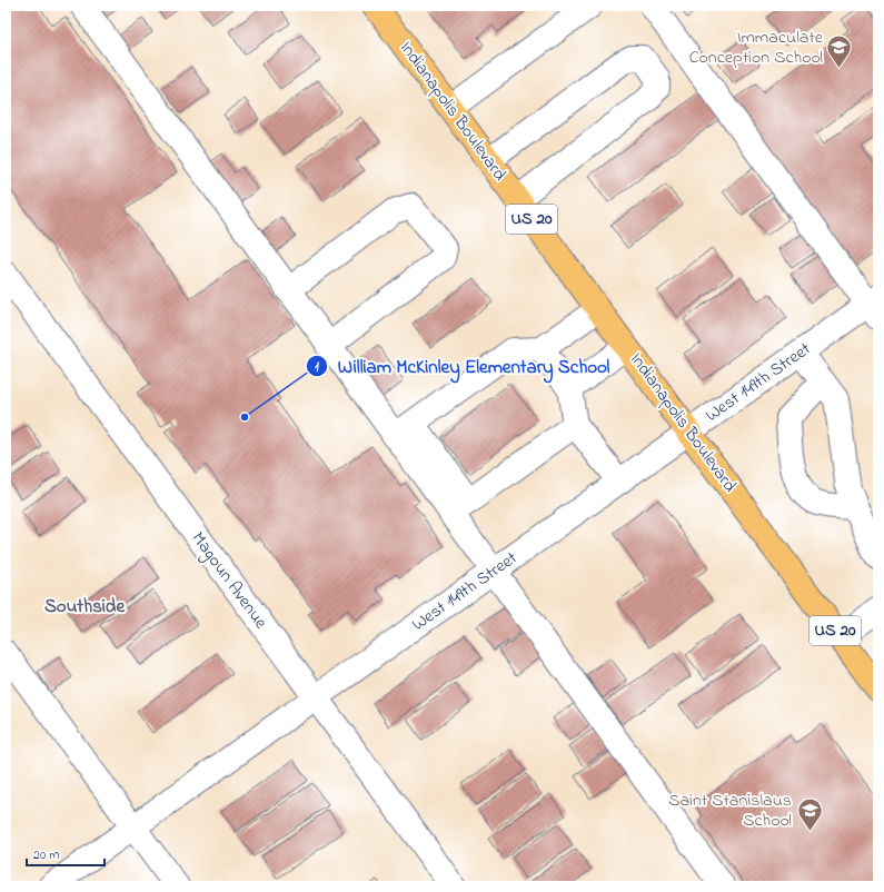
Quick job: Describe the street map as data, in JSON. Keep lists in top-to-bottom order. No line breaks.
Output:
{"streets":{"main road":["Indianapolis Boulevard","US 20"],"street":["West 149th Street","Magoun Avenue"]},"crossings":[["Indianapolis Boulevard","West 149th Street"],["West 149th Street","Magoun Avenue"]],"districts":["Southside"],"places":{"school or university":["Immaculate Conception School","Saint Stanislaus School"],"other":["William McKinley Elementary School"]},"scale_bar":"20 m"}
